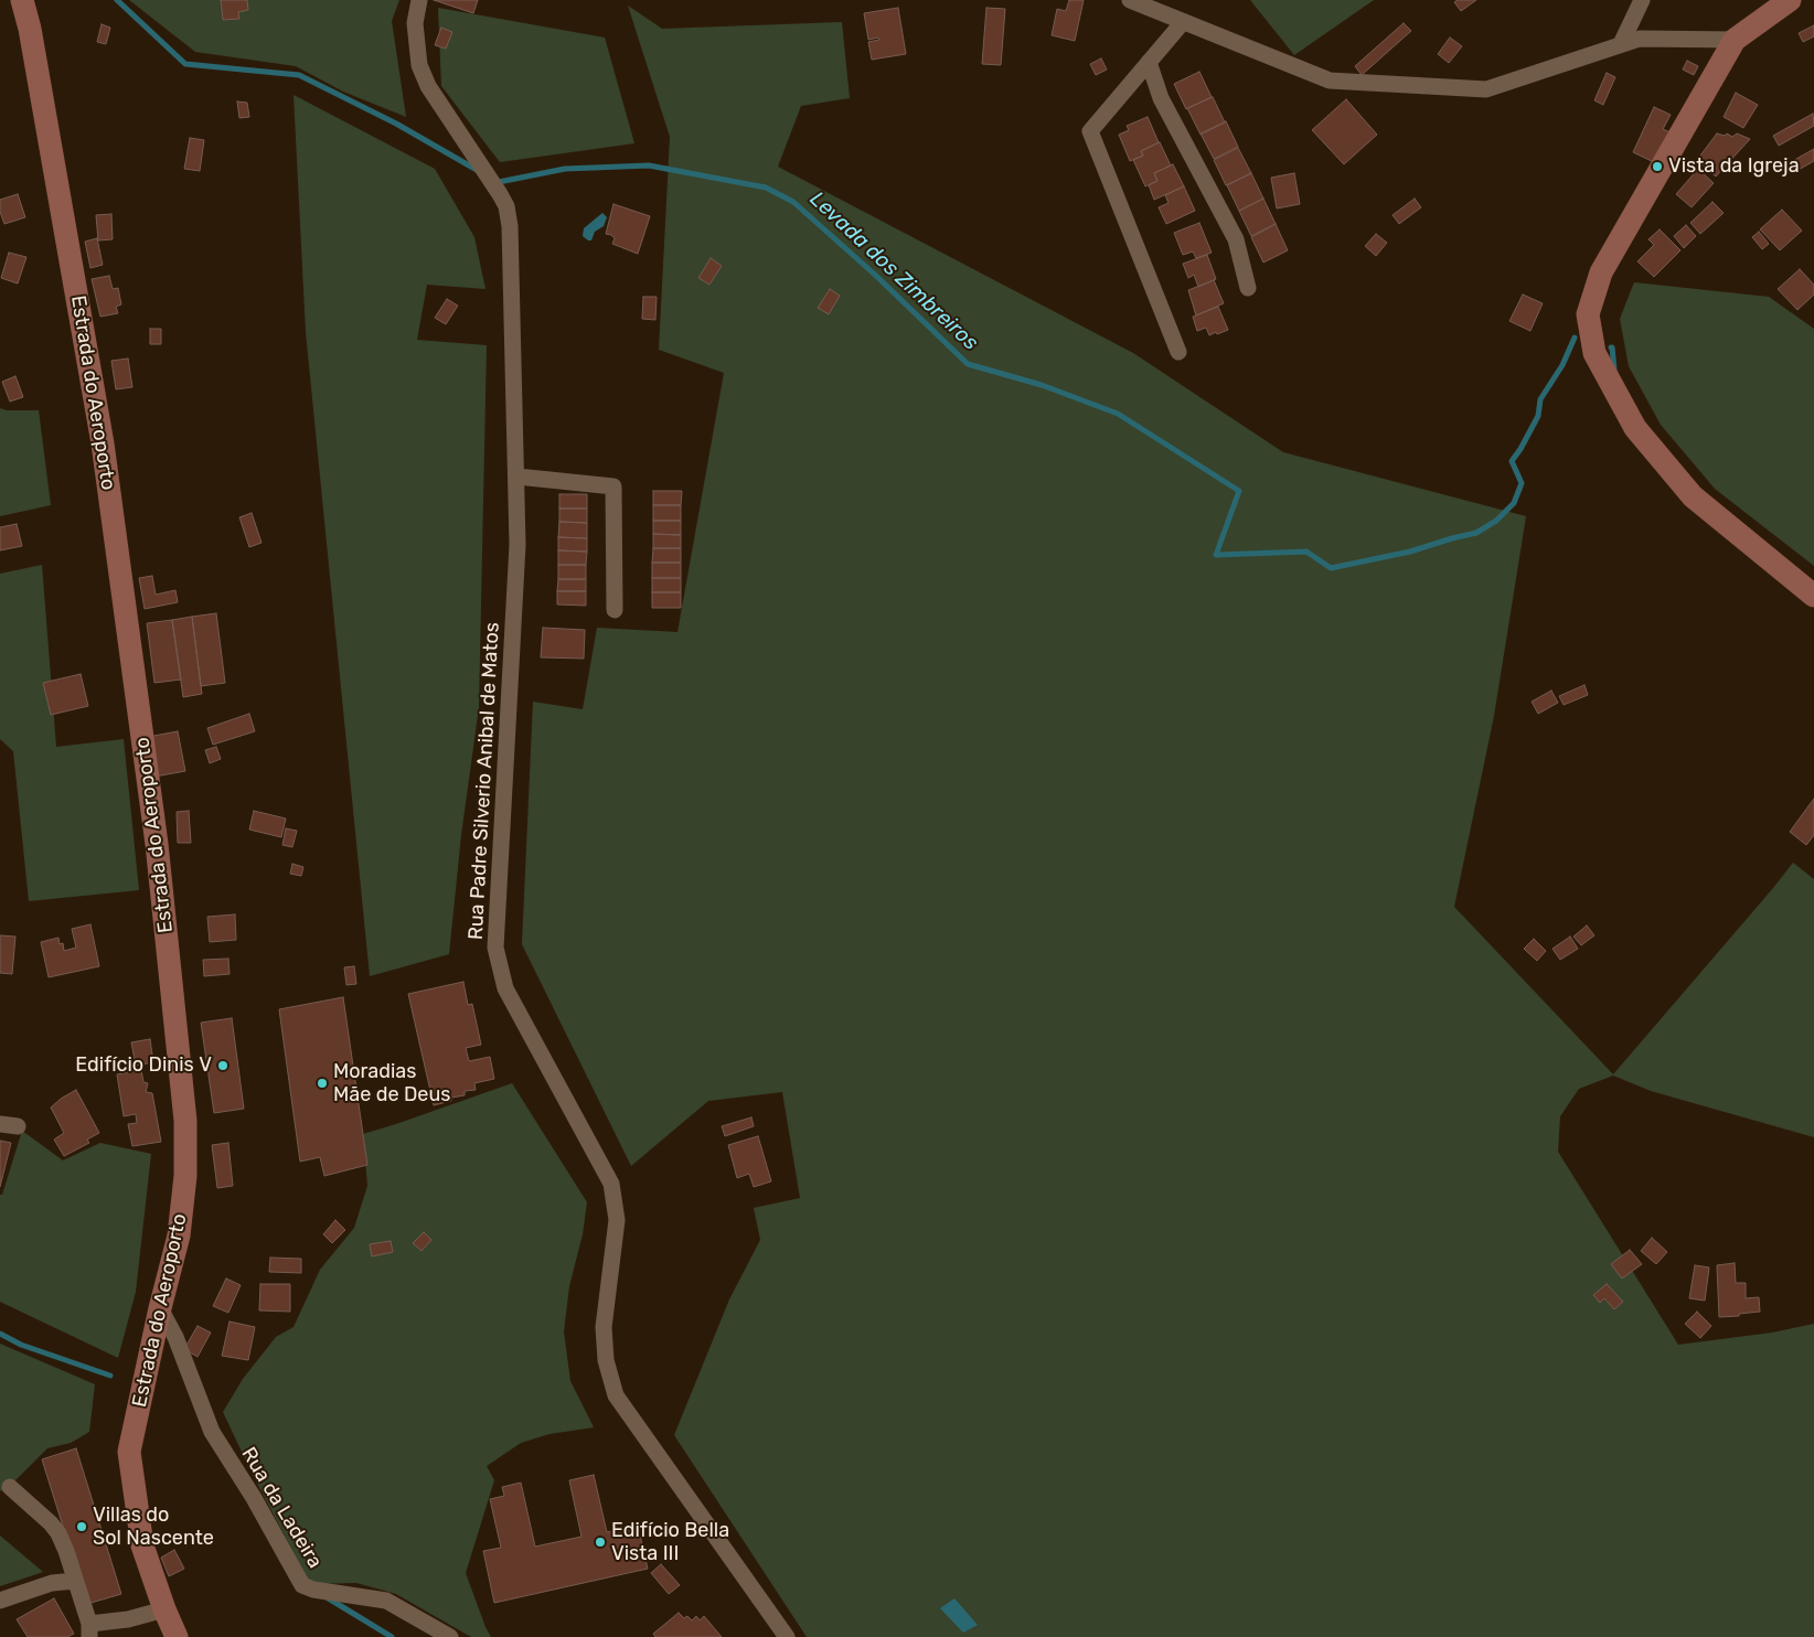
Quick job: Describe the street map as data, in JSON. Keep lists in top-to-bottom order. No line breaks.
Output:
{"streets":{"main road":["Estrada do Aeroporto"],"street":["Rua Padre Silverio Anibal de Matos","Rua da Ladeira"]},"crossings":[["Estrada do Aeroporto","Rua da Ladeira"]],"water":["Levada dos Zimbreiros"],"places":["Vista da Igreja","Edifício Dinis V","Moradias Mãe de Deus","Villas do Sol Nascente","Edifício Bella Vista III"]}
